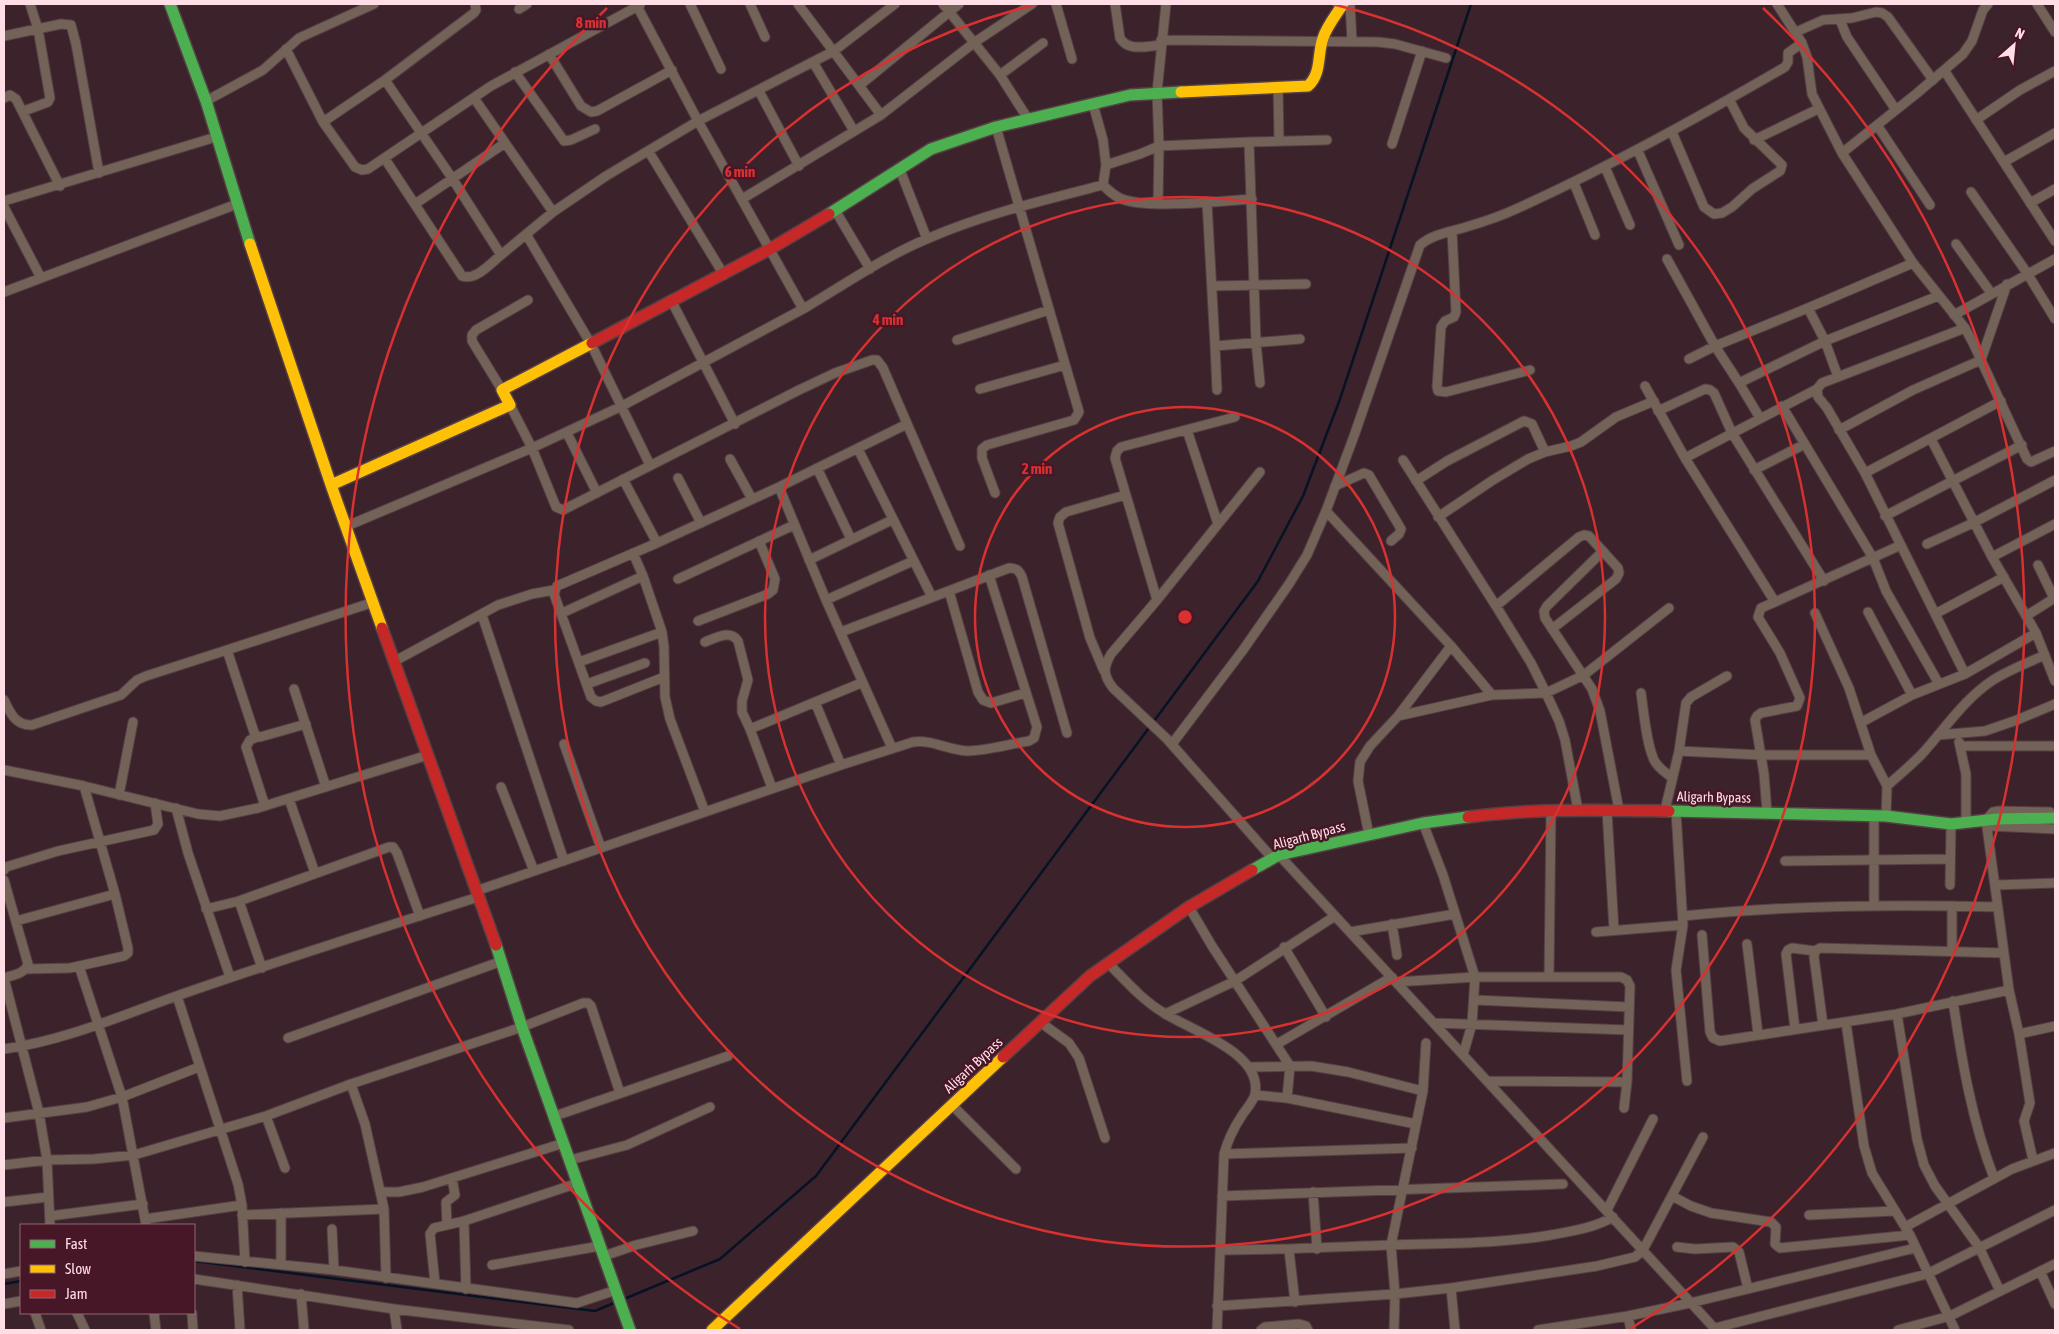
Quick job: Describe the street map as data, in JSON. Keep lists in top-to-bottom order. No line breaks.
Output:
{"streets":{"main road":["Aligarh Bypass"]},"legend":["Fast","Slow","Jam"],"north":"top right","rings":["8 min","6 min","4 min","2 min"]}
